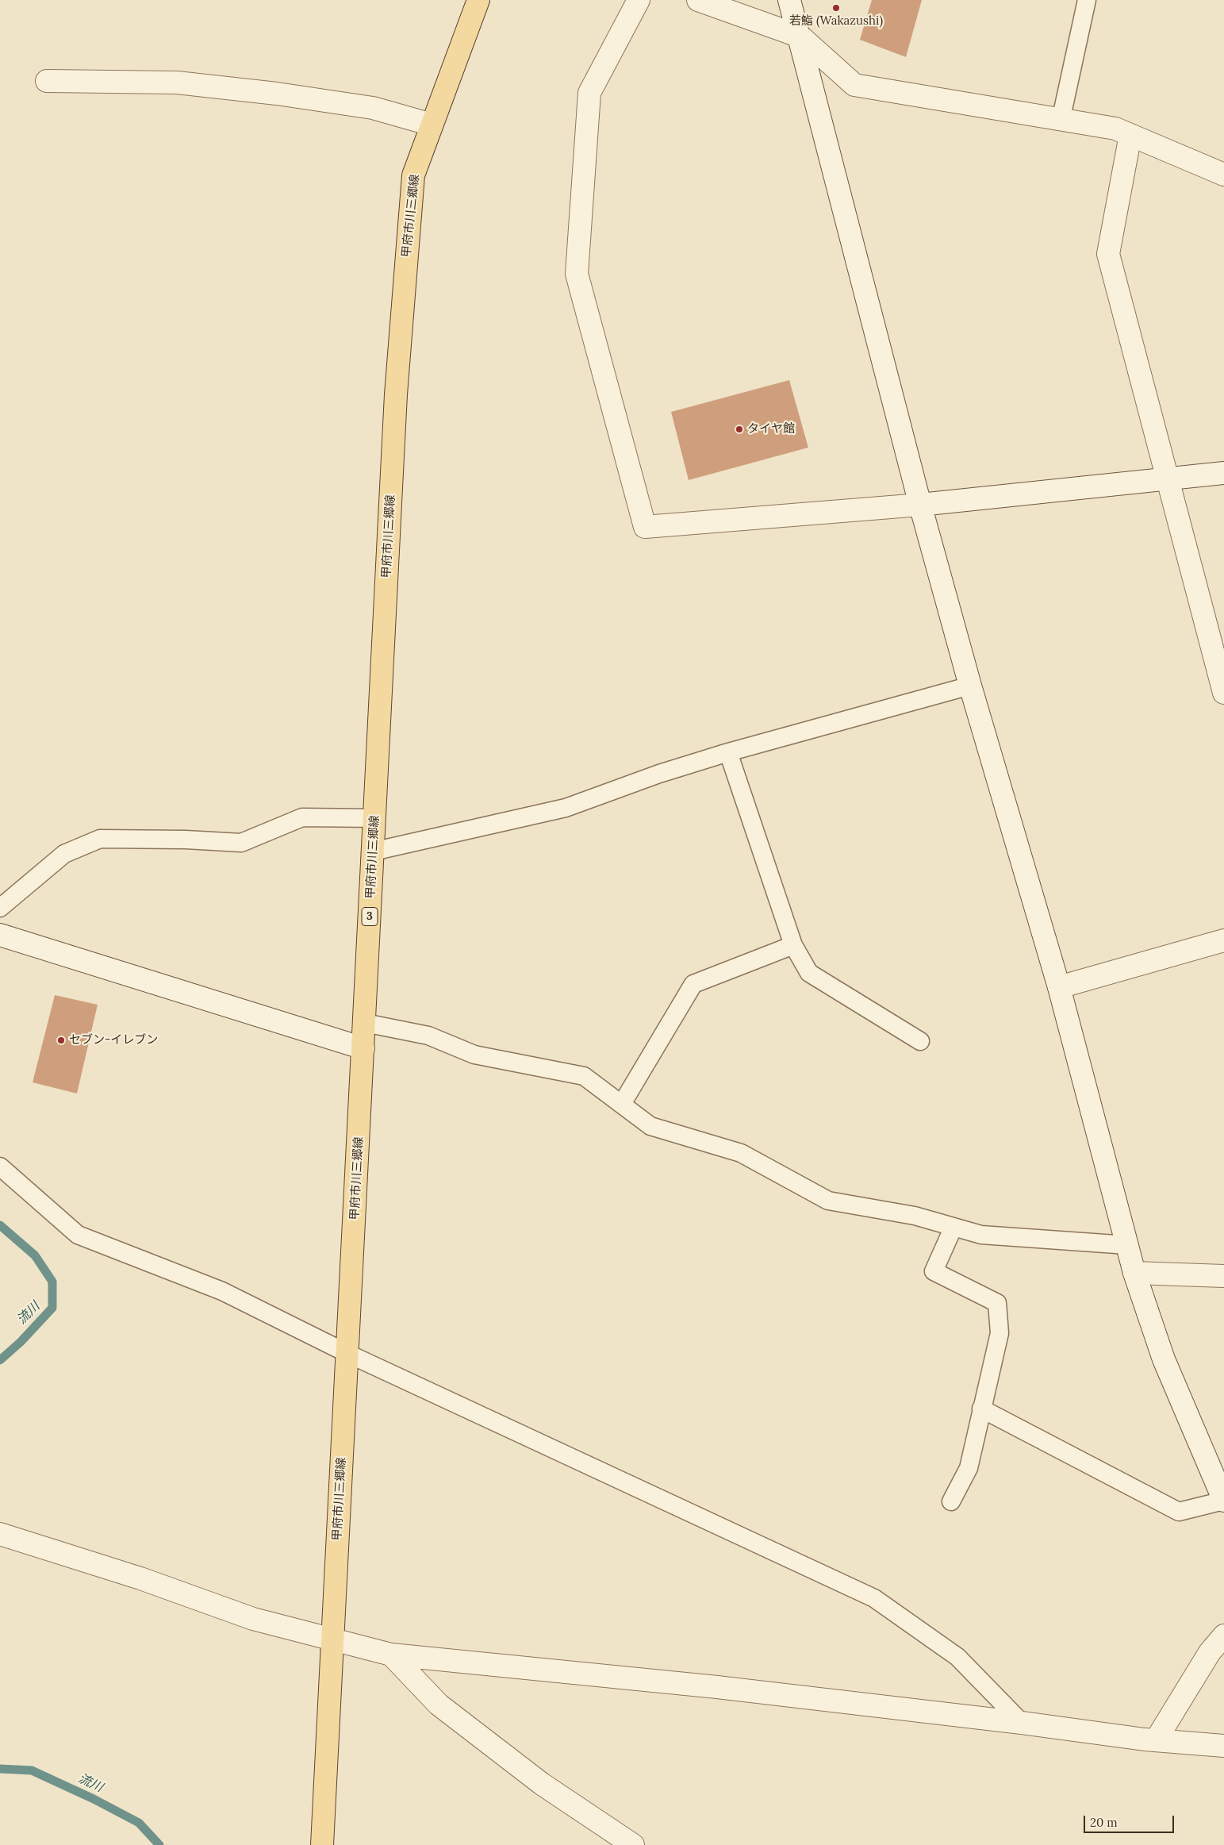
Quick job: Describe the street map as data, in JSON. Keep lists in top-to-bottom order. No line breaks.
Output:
{"streets":{"main road":["甲府市川三郷線","3"]},"water":["流川"],"places":["若鮨 (Wakazushi)","タイヤ館","セブン-イレブン"],"scale_bar":"20 m"}
